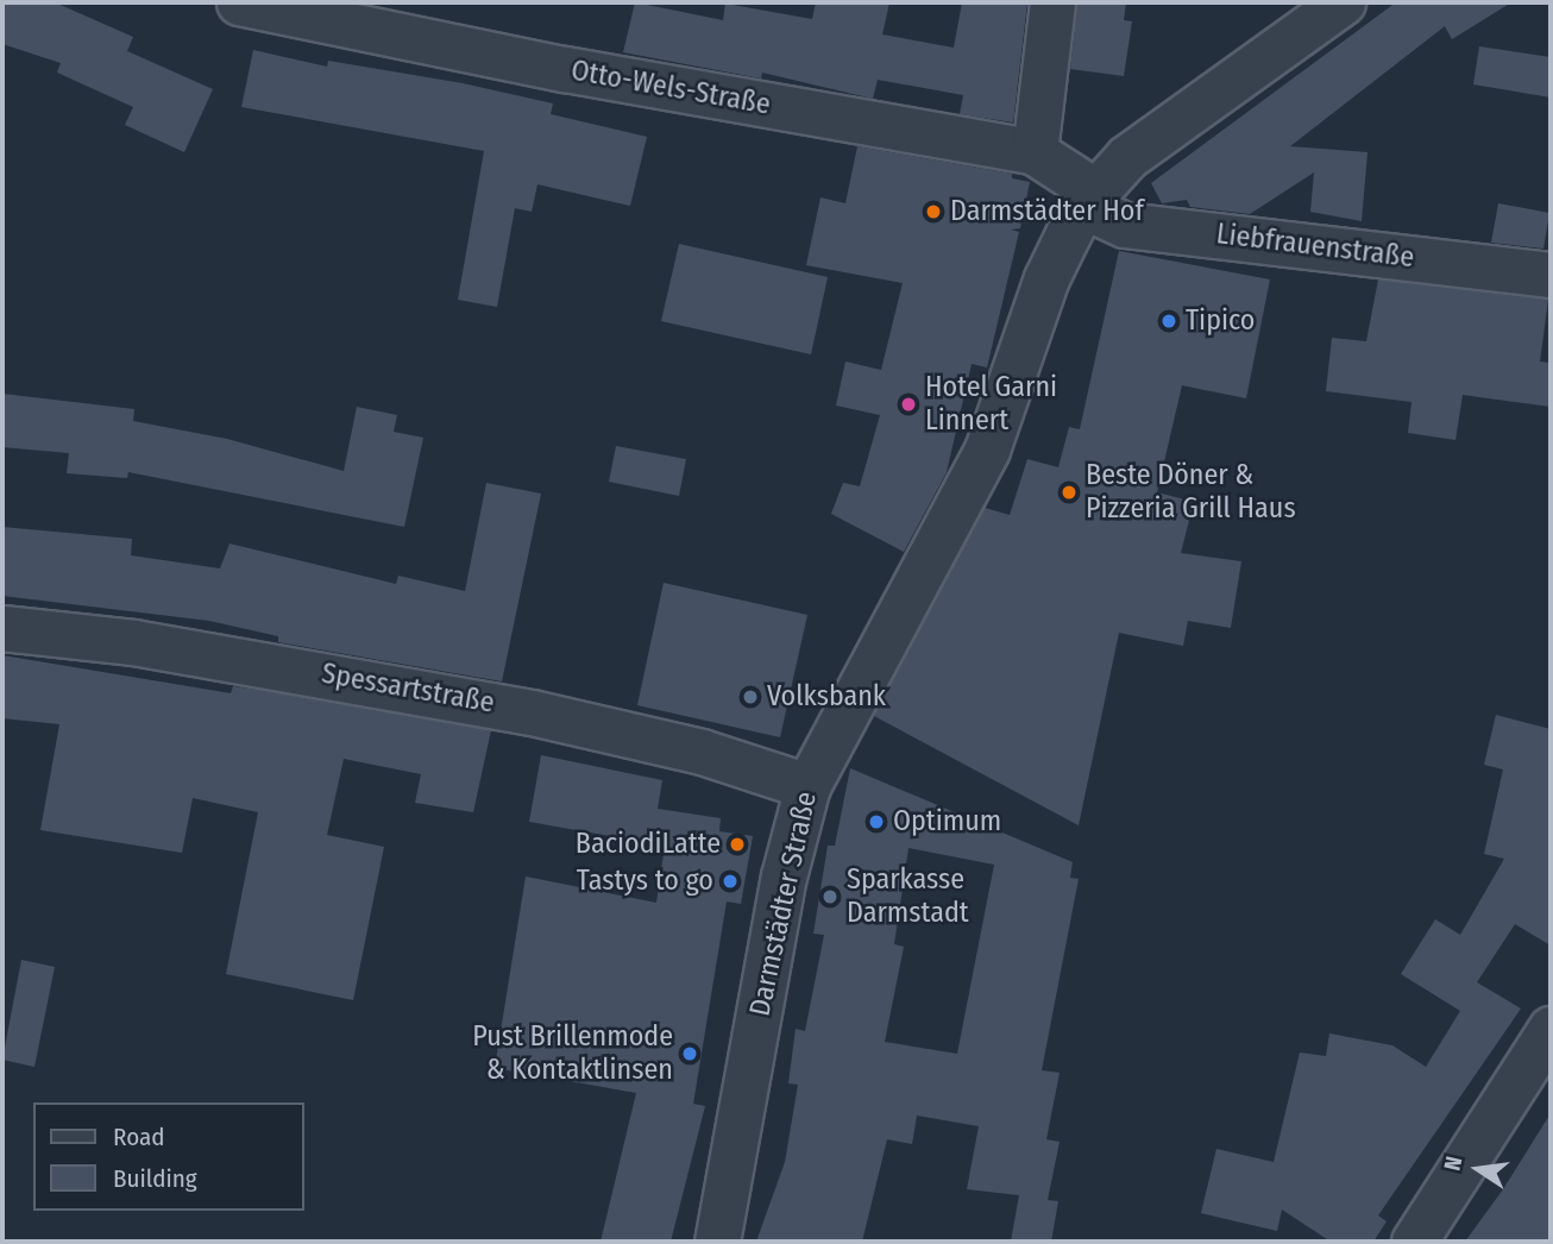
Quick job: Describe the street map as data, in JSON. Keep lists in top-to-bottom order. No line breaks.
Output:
{"streets":{"street":["Otto-Wels-Straße","Liebfrauenstraße","Spessartstraße","Darmstädter Straße"]},"crossings":[["Otto-Wels-Straße","Liebfrauenstraße"],["Otto-Wels-Straße","Darmstädter Straße"],["Liebfrauenstraße","Darmstädter Straße"],["Spessartstraße","Darmstädter Straße"]],"places":["Darmstädter Hof","Tipico","Hotel Garni Linnert","Beste Döner & Pizzeria Grill Haus","Volksbank","Optimum","BaciodiLatte","Tastys to go","Sparkasse Darmstadt","Pust Brillenmode & Kontaktlinsen"],"legend":["Road","Building"],"north":"left"}
